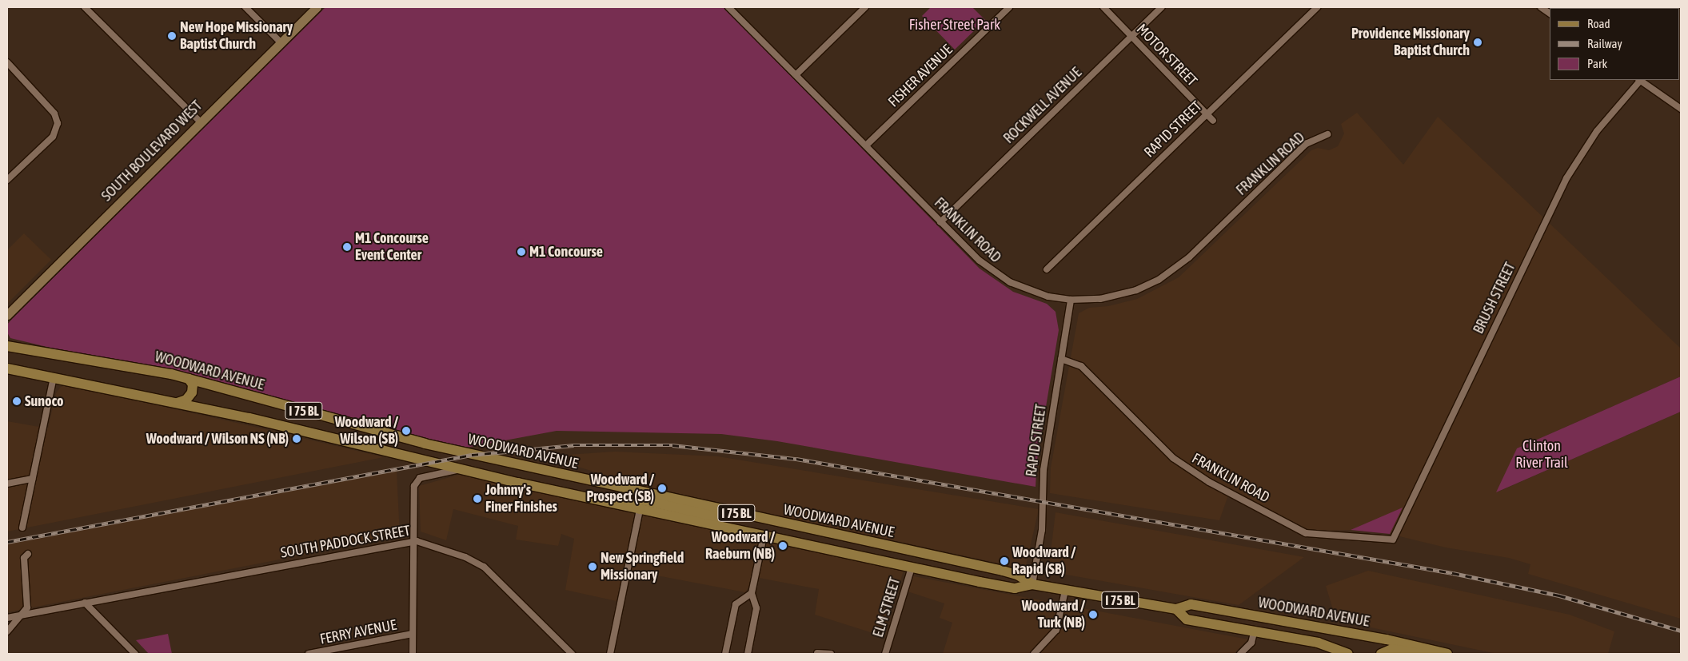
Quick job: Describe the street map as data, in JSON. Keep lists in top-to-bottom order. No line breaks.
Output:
{"streets":{"main road":["WOODWARD AVENUE","I 75 BL"],"street":["MOTOR STREET","FISHER AVENUE","ROCKWELL AVENUE","RAPID STREET","SOUTH BOULEVARD WEST","FRANKLIN ROAD","BRUSH STREET","SOUTH PADDOCK STREET","ELM STREET","FERRY AVENUE"]},"crossings":[["MOTOR STREET","ROCKWELL AVENUE"],["MOTOR STREET","RAPID STREET"],["FISHER AVENUE","FRANKLIN ROAD"],["ROCKWELL AVENUE","FRANKLIN ROAD"],["RAPID STREET","FRANKLIN ROAD"],["RAPID STREET","WOODWARD AVENUE"],["FRANKLIN ROAD","BRUSH STREET"],["WOODWARD AVENUE","ELM STREET"]],"parks":["Fisher Street Park","Clinton River Trail"],"places":["New Hope Missionary Baptist Church","Providence Missionary Baptist Church","M1 Concourse Event Center","M1 Concourse","Sunoco","Woodward / Wilson (SB)","Woodward / Wilson NS (NB)","Woodward / Prospect (SB)","Johnny's Finer Finishes","Woodward / Raeburn (NB)","Woodward / Rapid (SB)","New Springfield Missionary","Woodward / Turk (NB)"],"legend":["Road","Railway","Park"]}
